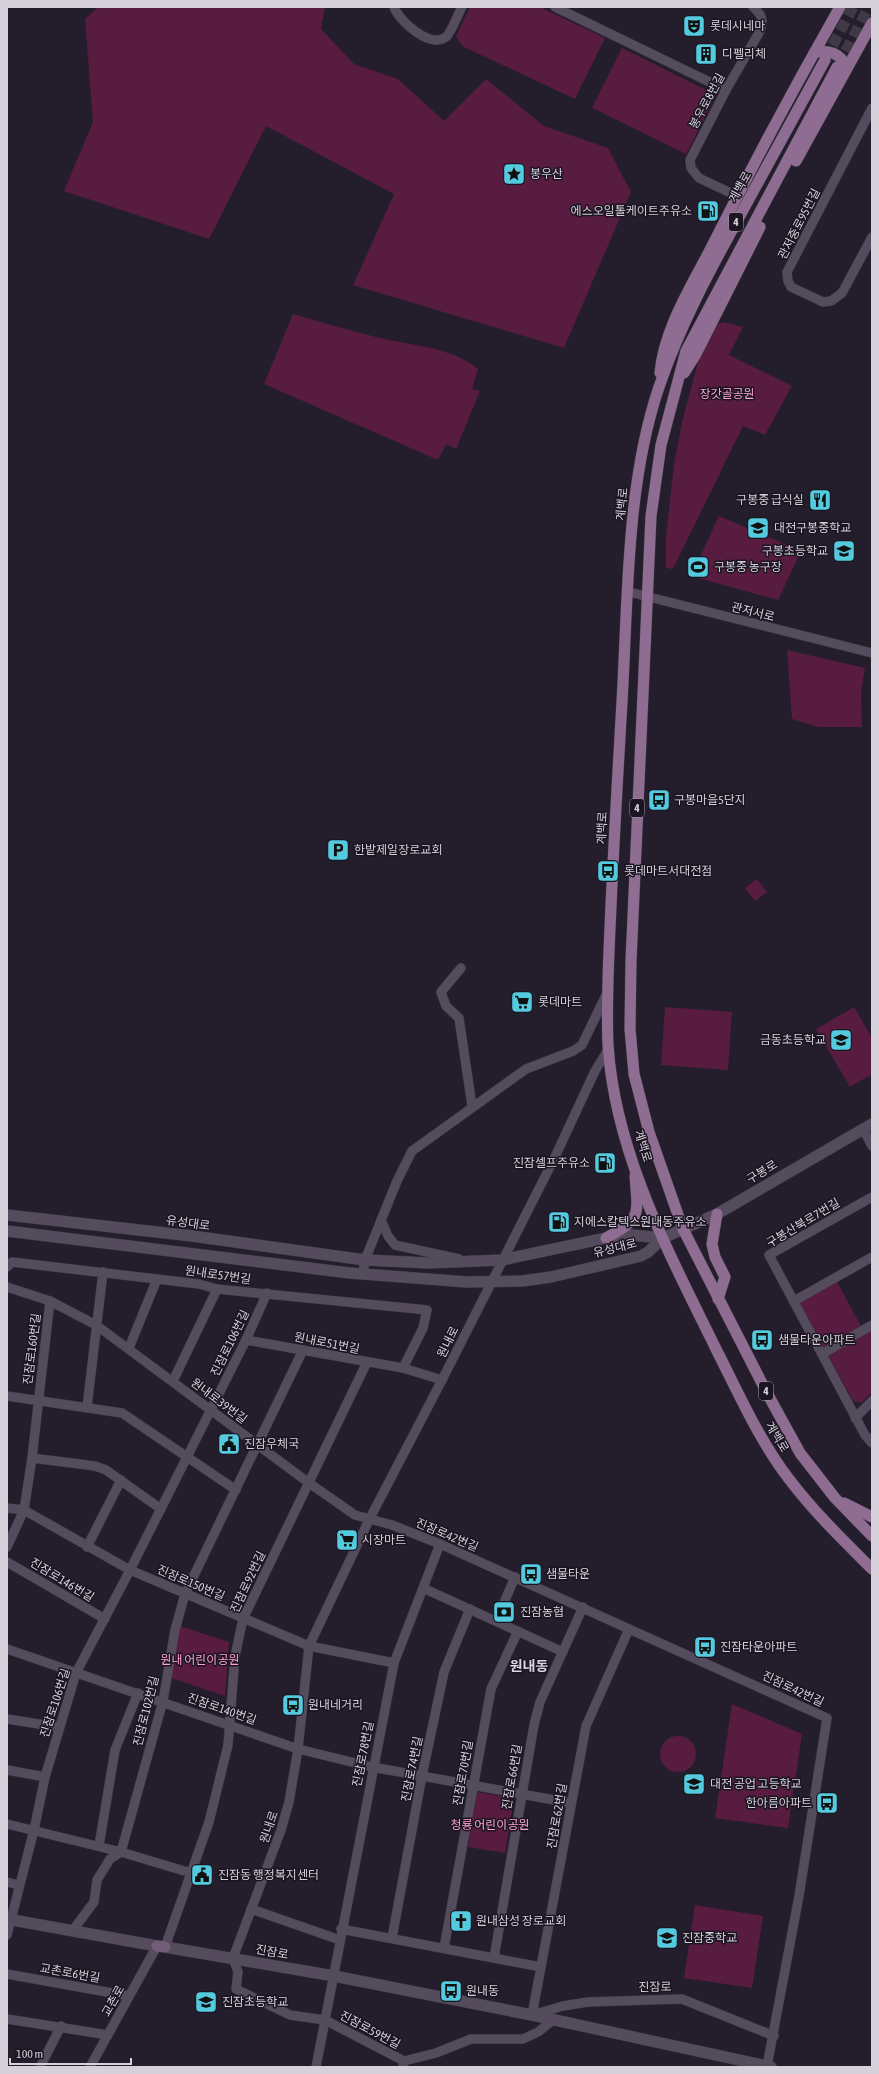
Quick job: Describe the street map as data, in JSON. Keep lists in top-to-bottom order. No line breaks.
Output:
{"streets":{"main road":["계백로","4"],"street":["봉우로8번길","관저중로95번길","관저서로","구봉로","유성대로","구봉산북로7번길","원내로57번길","원내로","진잠로106번길","원내로51번길","진잠로160번길","원내로39번길","진잠로42번길","진잠로146번길","진잠로92번길","진잠로150번길","진잠로140번길","진잠로102번길","진잠로78번길","진잠로74번길","진잠로70번길","진잠로66번길","진잠로62번길","진잠로","교촌로6번길","교촌로","진잠로59번길"]},"crossings":[["봉우로8번길","계백로"],["계백로","관저서로"],["계백로","구봉로"],["계백로","유성대로"],["계백로","원내로"],["구봉로","유성대로"],["유성대로","원내로"],["원내로57번길","진잠로106번길"],["원내로57번길","원내로51번길"],["원내로57번길","원내로39번길"],["원내로","원내로51번길"],["원내로","원내로39번길"],["원내로","진잠로42번길"],["원내로","진잠로150번길"],["원내로","진잠로140번길"],["원내로","진잠로"],["원내로","진잠로59번길"],["진잠로106번길","원내로51번길"],["진잠로106번길","진잠로160번길"],["진잠로106번길","원내로39번길"],["진잠로106번길","진잠로146번길"],["진잠로106번길","진잠로150번길"],["진잠로106번길","진잠로140번길"],["진잠로106번길","진잠로"],["원내로51번길","진잠로92번길"],["원내로51번길","진잠로102번길"],["진잠로160번길","원내로39번길"],["원내로39번길","진잠로42번길"],["원내로39번길","진잠로92번길"],["원내로39번길","진잠로102번길"],["진잠로42번길","진잠로78번길"],["진잠로42번길","진잠로66번길"],["진잠로42번길","진잠로62번길"],["진잠로42번길","진잠로"],["진잠로92번길","진잠로150번길"],["진잠로92번길","진잠로140번길"],["진잠로92번길","진잠로"],["진잠로92번길","교촌로"],["진잠로150번길","진잠로102번길"],["진잠로140번길","진잠로102번길"],["진잠로78번길","진잠로"],["진잠로78번길","진잠로59번길"],["진잠로62번길","진잠로"],["진잠로","교촌로"],["진잠로","진잠로59번길"],["교촌로6번길","교촌로"]],"districts":["원내동"],"parks":["장갓골공원","원내 어린이공원","청룡 어린이공원"],"places":{"theatre":["롯데시네마"],"building":["디펠리체"],"place":["봉우산"],"fuel station":["에스오일톨케이트주유소","진잠셀프주유소","지에스칼텍스원내동주유소"],"restaurant":["구봉중 급식실"],"school or university":["대전구봉중학교","구봉초등학교","금동초등학교","대전 공업 고등학교","진잠중학교","진잠초등학교"],"sports":["구봉중 농구장"],"bus stop":["구봉마을5단지","롯데마트서대전점","샘물타운아파트","샘물타운","진잠타운아파트","원내네거리","한아름아파트","원내동"],"parking":["한밭제일장로교회"],"supermarket":["롯데마트","시장마트"],"public building":["진잠우체국","진잠동 행정복지센터"],"bank":["진잠농협"],"church":["원내삼성 장로교회"]},"scale_bar":"100 m"}
